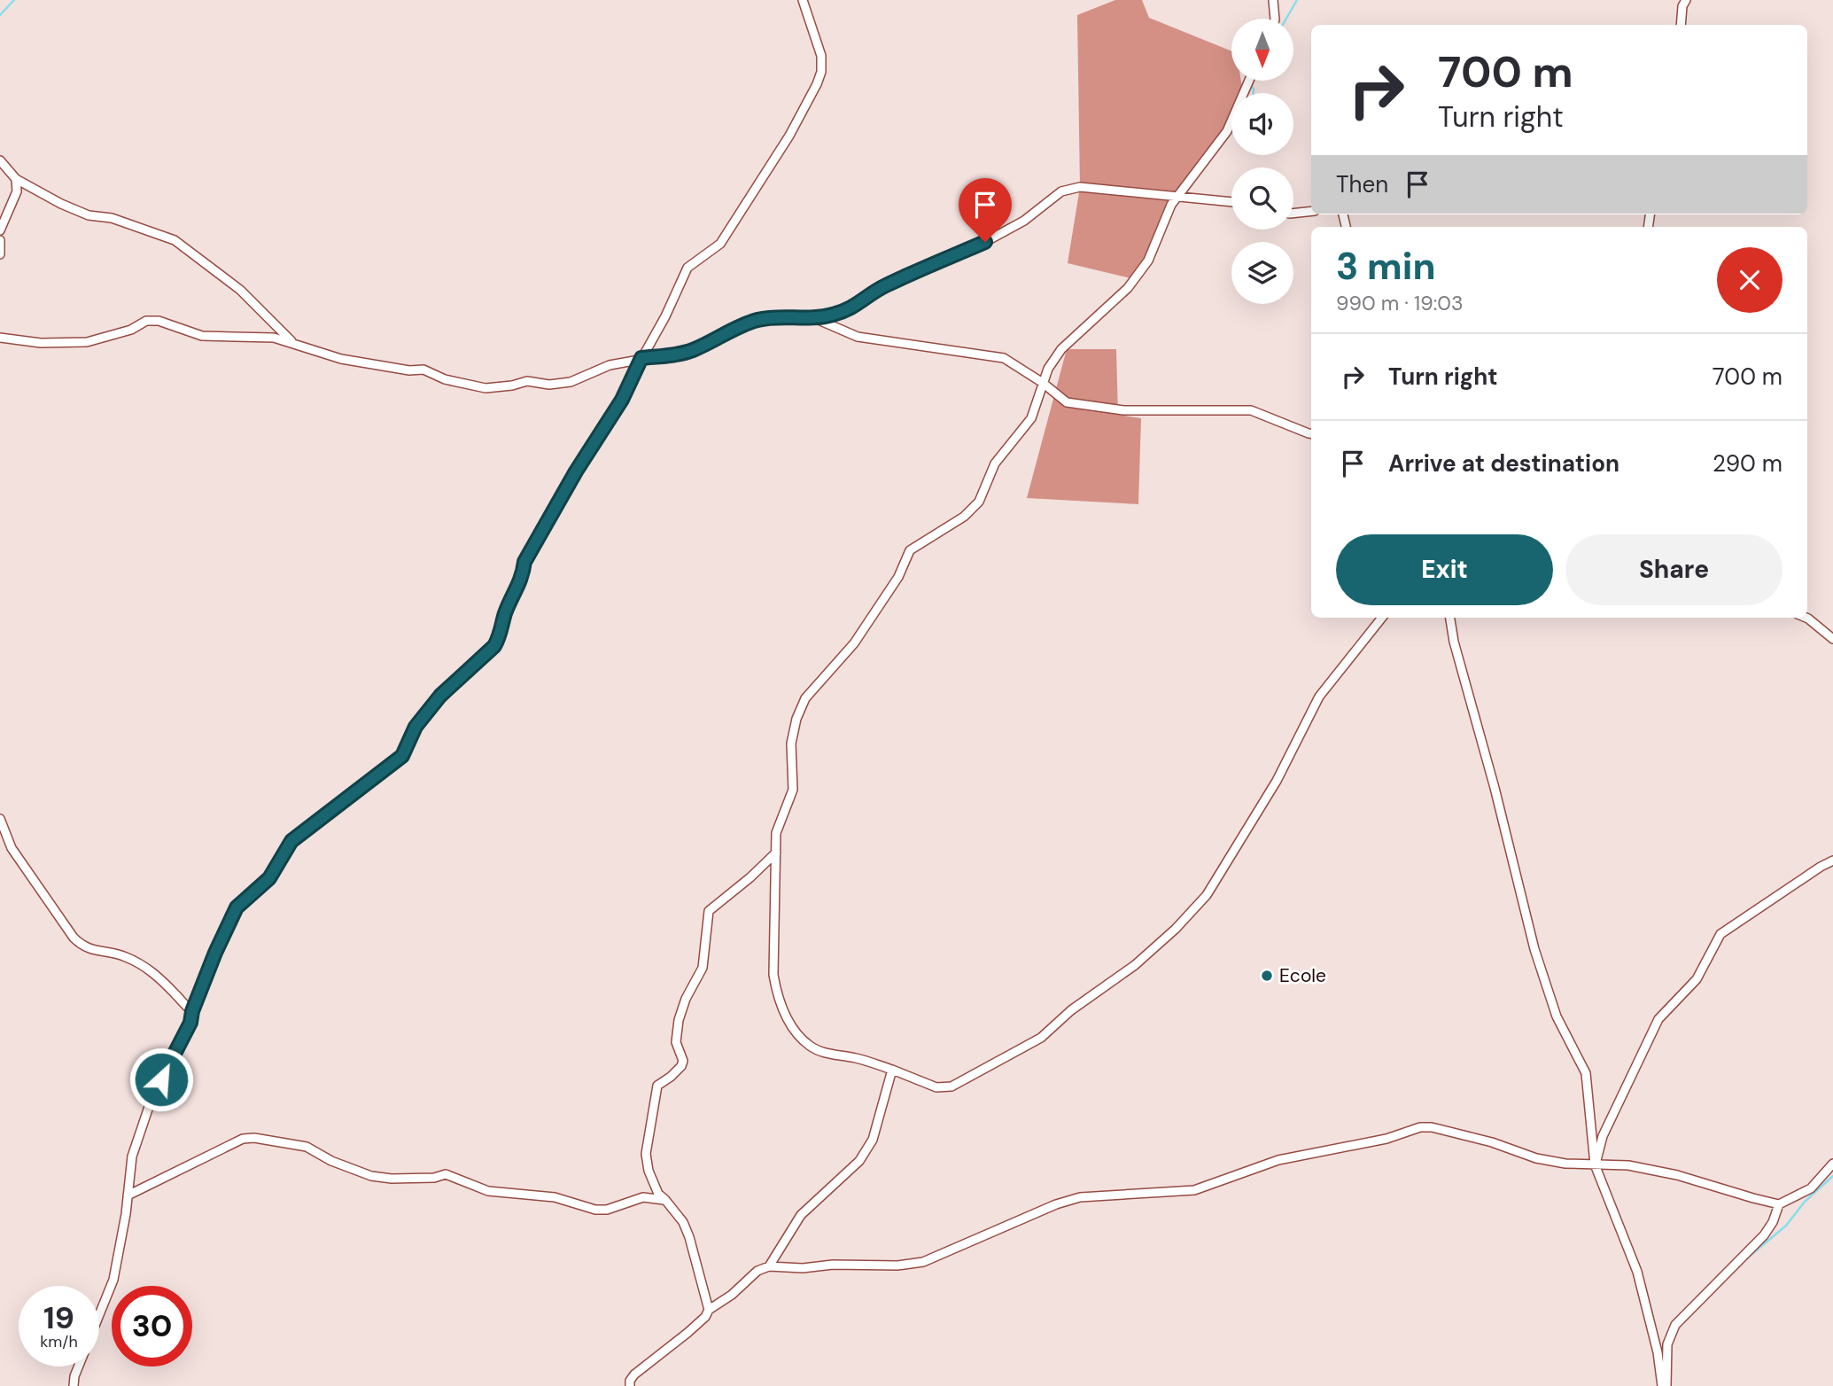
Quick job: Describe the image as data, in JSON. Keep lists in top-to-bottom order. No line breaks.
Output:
{"places":["Ecole"],"north":"bottom","page":{"turn":["700 m","Turn right"],"then":"Then","heading":["3 min","990 m · 19:03"],"list":[{"name":"Turn right","value":"700 m"},{"name":"Arrive at destination","value":"290 m"}],"buttons":["Exit","Share"],"speed":"19 km/h","limit":"30"}}
